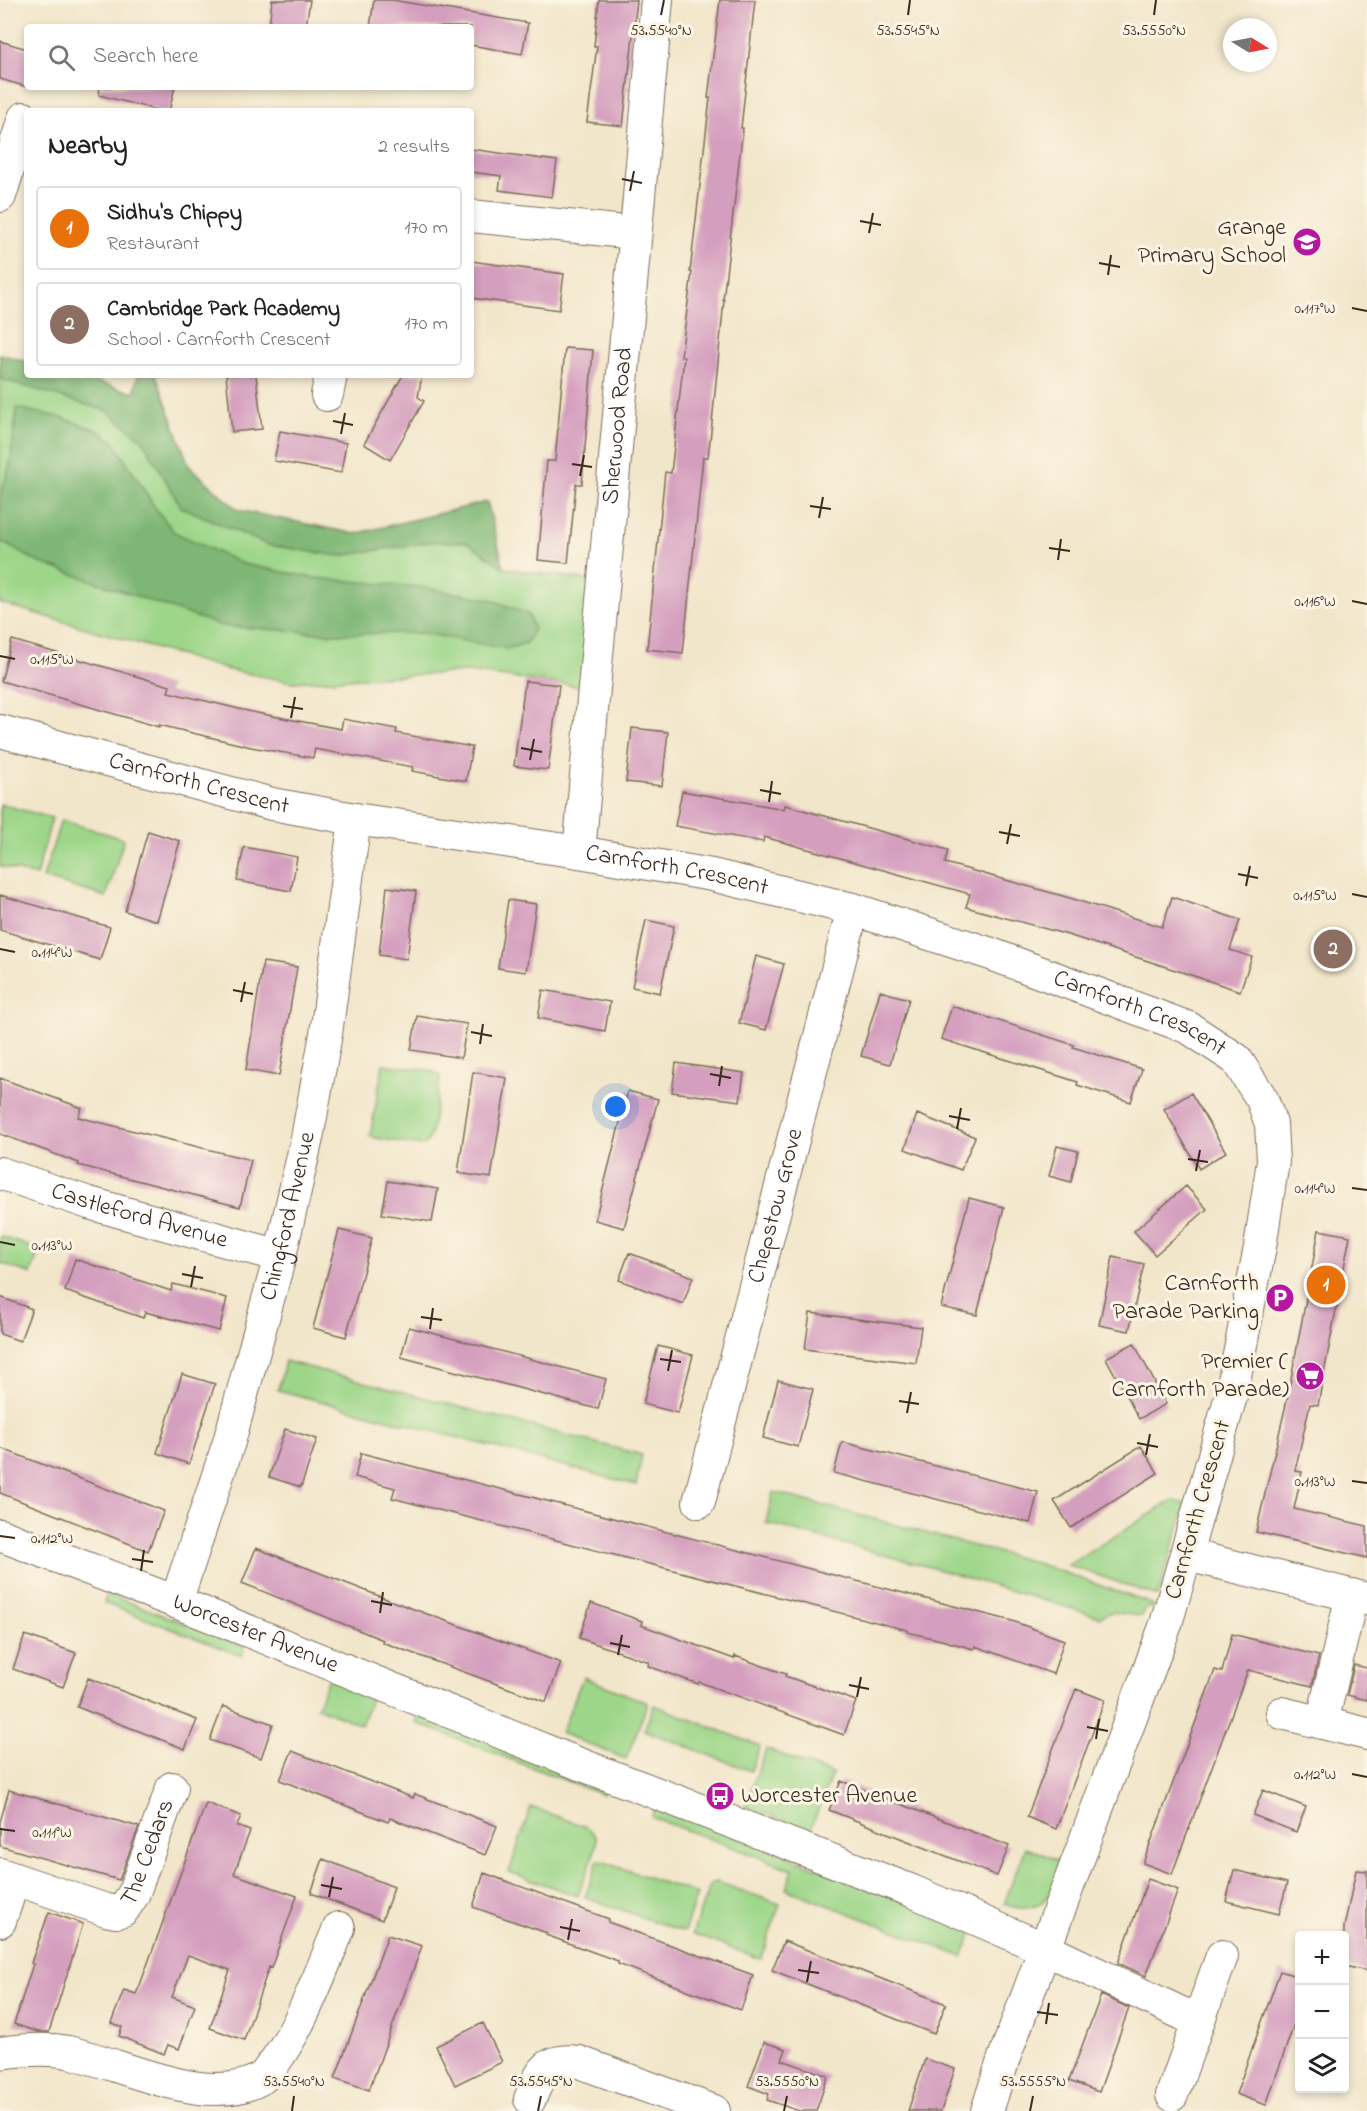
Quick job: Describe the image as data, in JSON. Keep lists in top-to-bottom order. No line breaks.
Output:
{"streets":{"street":["Sherwood Road","Carnforth Crescent","Chepstow Grove","Castleford Avenue","Chingford Avenue","Worcester Avenue","The Cedars"]},"crossings":[["Sherwood Road","Carnforth Crescent"],["Carnforth Crescent","Chepstow Grove"],["Carnforth Crescent","Chingford Avenue"],["Carnforth Crescent","Worcester Avenue"],["Castleford Avenue","Chingford Avenue"],["Chingford Avenue","Worcester Avenue"]],"places":{"school or university":["Grange Primary School"],"parking":["Carnforth Parade Parking"],"supermarket":["Premier ( Carnforth Parade)"],"bus stop":["Worcester Avenue"]},"north":"right","page":{"search":"Search here","heading":["Nearby","2 results"],"list":[{"mark":"1","name":"Sidhu's Chippy","note":"Restaurant","value":"170 m"},{"mark":"2","name":"Cambridge Park Academy","note":"School · Carnforth Crescent","value":"170 m"}],"pins":["2","1"],"map_buttons":["+","−"]},"coordinates":["53.5540°N","53.5545°N","53.5550°N","0.117°W","0.116°W","0.115°W","0.114°W","0.113°W","0.112°W","0.111°W","53.5555°N"]}
